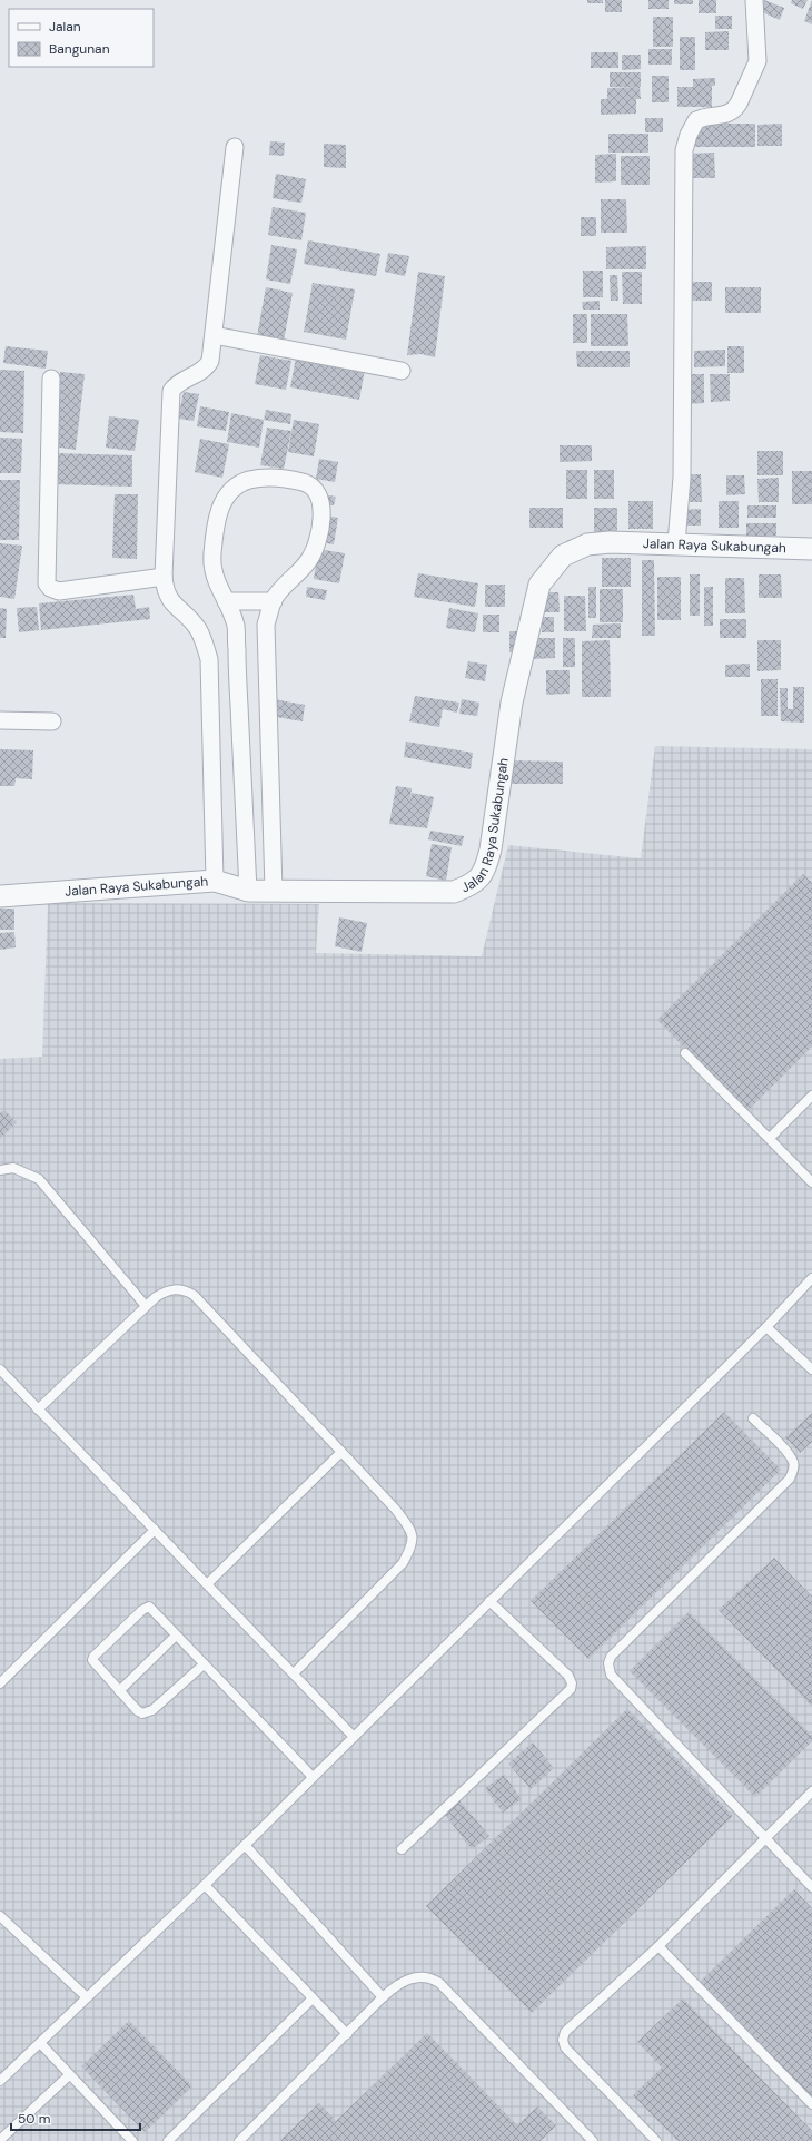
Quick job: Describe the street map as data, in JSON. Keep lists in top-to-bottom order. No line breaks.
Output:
{"streets":{"street":["Jalan Raya Sukabungah"]},"legend":["Jalan","Bangunan"],"scale_bar":"50 m"}
